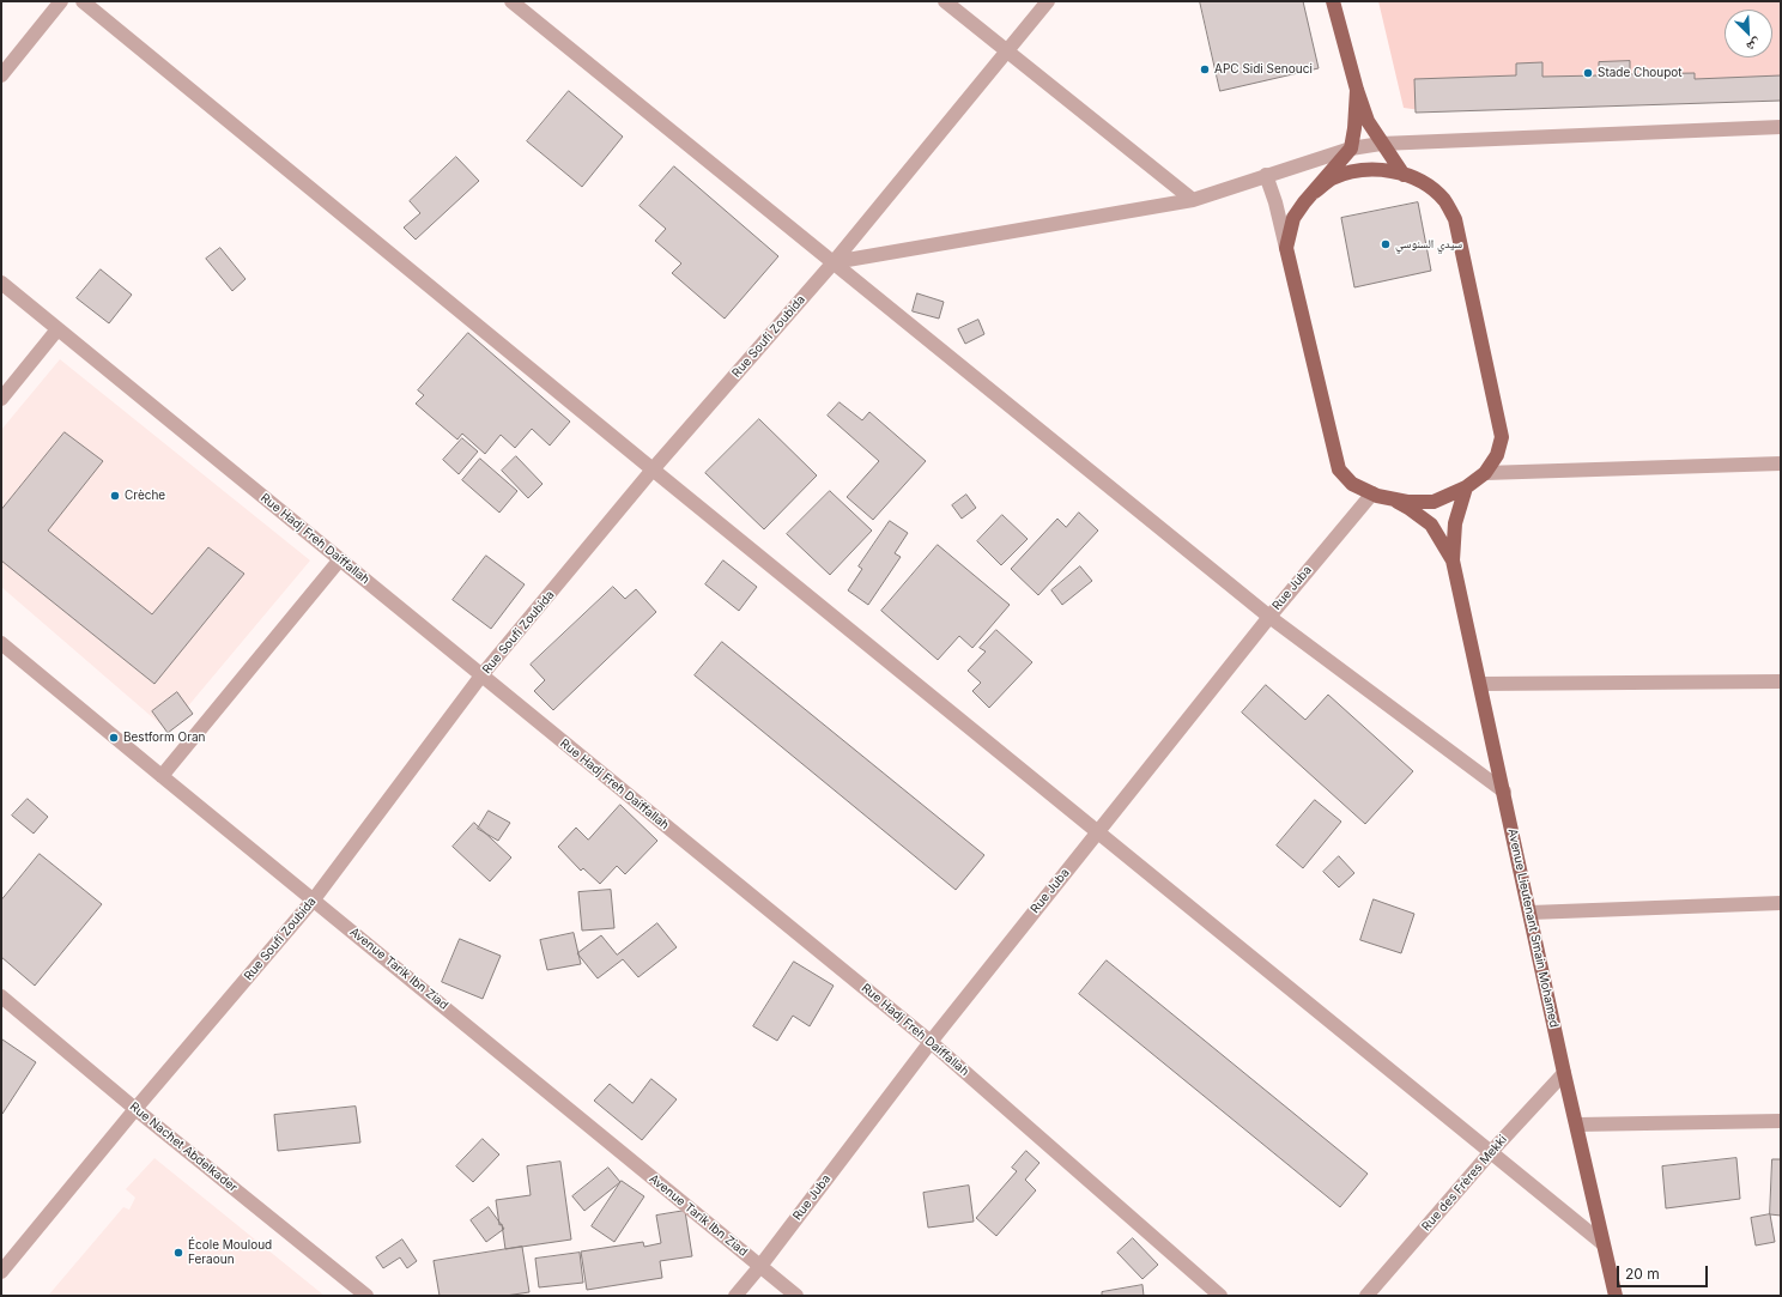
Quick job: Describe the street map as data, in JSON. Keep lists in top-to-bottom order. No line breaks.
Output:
{"streets":{"main road":["Avenue Lieutenant Smain Mohamed"],"street":["Rue Soufi Zoubida","Rue Hadj Freh Daiffallah","Rue Juba","Avenue Tarik Ibn Ziad","Rue Nachet Abdelkader","Rue des Frères Mekki"]},"crossings":[["Rue Soufi Zoubida","Rue Hadj Freh Daiffallah"],["Rue Soufi Zoubida","Avenue Tarik Ibn Ziad"],["Rue Soufi Zoubida","Rue Nachet Abdelkader"],["Rue Hadj Freh Daiffallah","Rue Juba"],["Rue Juba","Avenue Tarik Ibn Ziad"],["Avenue Lieutenant Smain Mohamed","Rue des Frères Mekki"]],"places":["APC Sidi Senouci","Stade Choupot","سيدي السنوسي","Crèche","Bestform Oran","École Mouloud Feraoun"],"scale_bar":"20 m","north":"bottom right"}
